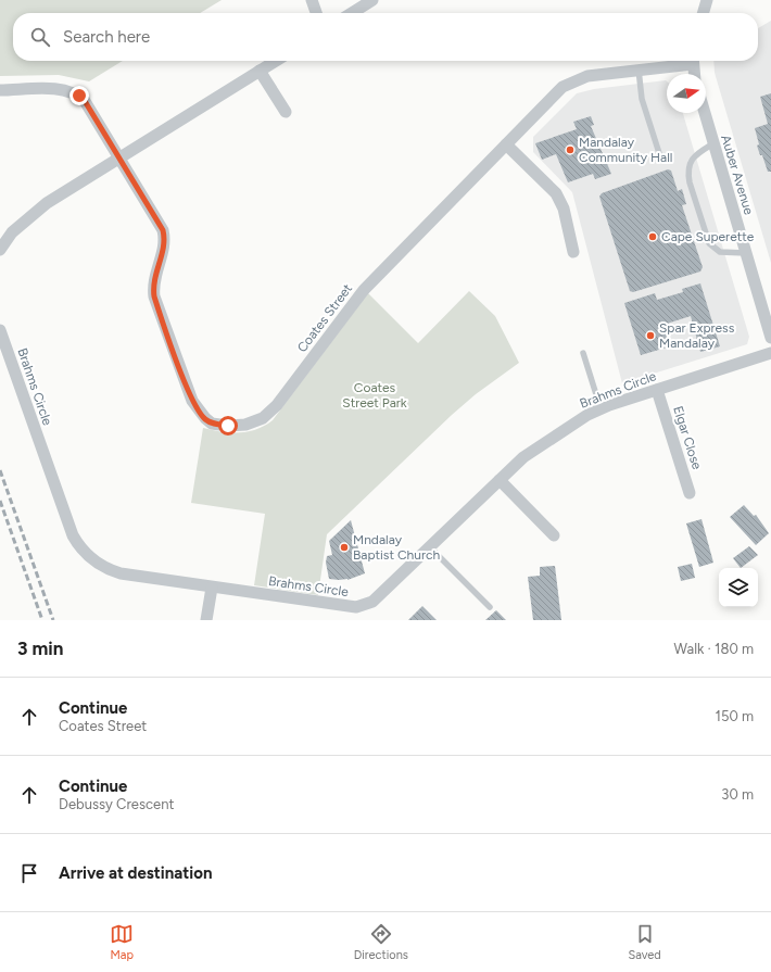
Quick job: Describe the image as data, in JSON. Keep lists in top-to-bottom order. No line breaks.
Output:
{"streets":{"street":["Auber Avenue","Coates Street","Brahms Circle","Elgar Close"]},"crossings":[["Brahms Circle","Elgar Close"]],"parks":["Coates Street Park"],"places":["Mandalay Community Hall","Cape Superette","Spar Express Mandalay","Mndalay Baptist Church"],"north":"right","page":{"search":"Search here","heading":["3 min","Walk · 180 m"],"list":[["Continue","Coates Street","150 m"],["Continue","Debussy Crescent","30 m"],"Arrive at destination"],"nav":["Map","Directions","Saved"]}}
